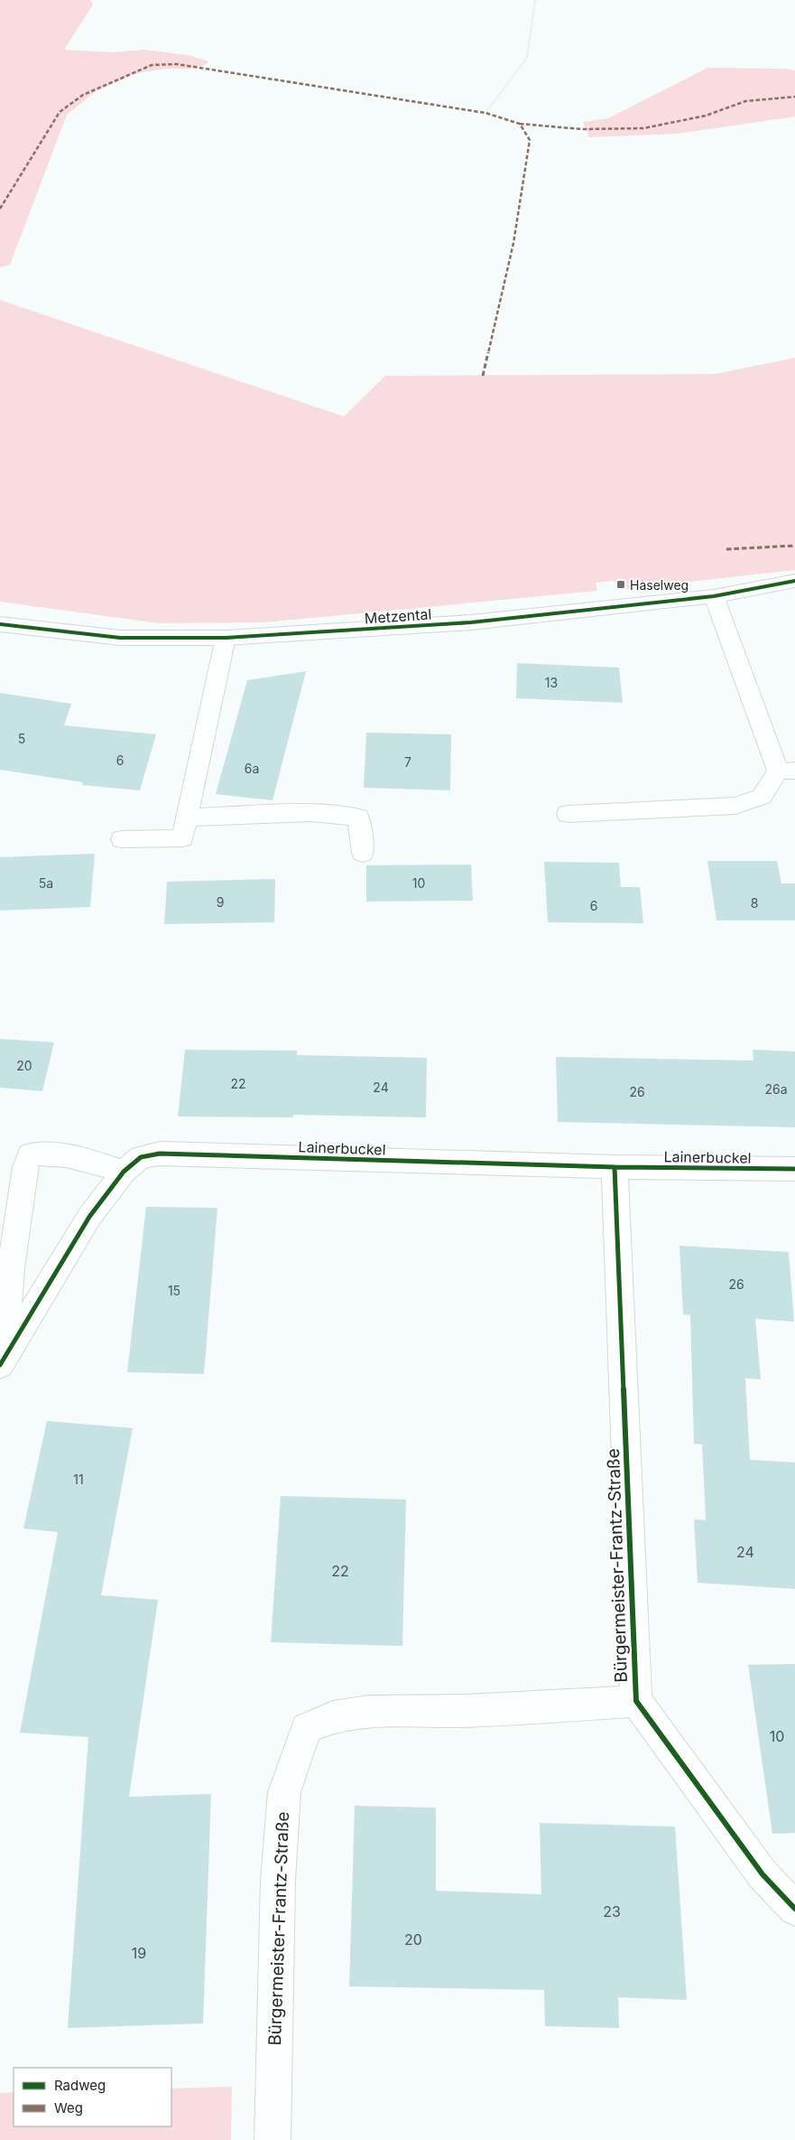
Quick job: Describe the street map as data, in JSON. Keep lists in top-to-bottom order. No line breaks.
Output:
{"streets":{"street":["Metzental","Lainerbuckel","Bürgermeister-Frantz-Straße"]},"crossings":[["Lainerbuckel","Bürgermeister-Frantz-Straße"]],"places":{"transit":["Haselweg"]},"house_numbers":["13","5","6","7","6a","5a","10","9","8","6","20","22","24","26a","26","26","15","11","24","22","10","23","20","19"],"legend":["Radweg","Weg"]}
